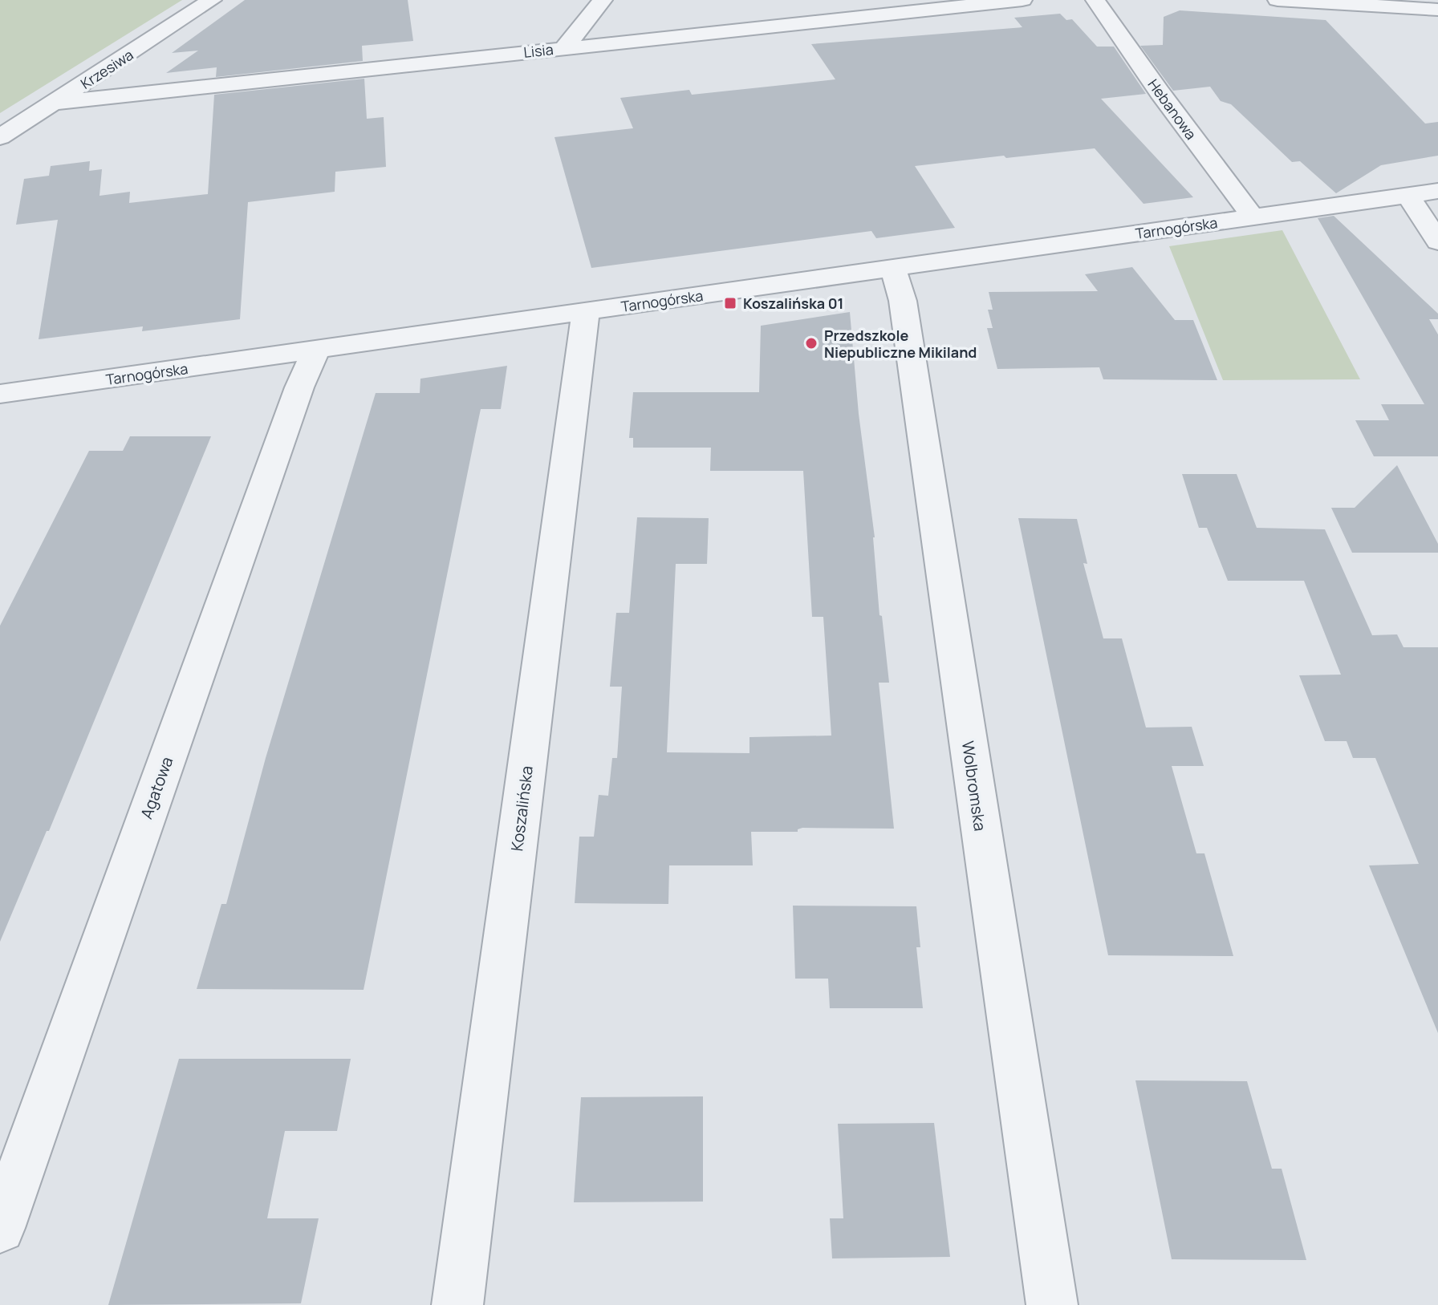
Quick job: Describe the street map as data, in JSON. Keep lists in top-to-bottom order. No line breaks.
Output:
{"streets":{"street":["Lisia","Krzesiwa","Hebanowa","Tarnogórska","Wolbromska","Agatowa","Koszalińska"]},"crossings":[["Lisia","Krzesiwa"],["Hebanowa","Tarnogórska"],["Tarnogórska","Wolbromska"],["Tarnogórska","Agatowa"],["Tarnogórska","Koszalińska"]],"places":{"transit":["Koszalińska 01"],"other":["Przedszkole Niepubliczne Mikiland"]}}
